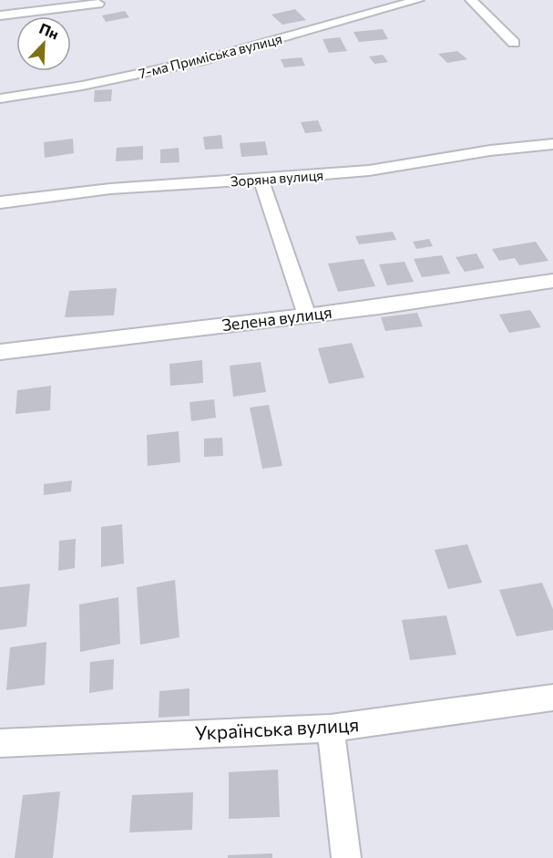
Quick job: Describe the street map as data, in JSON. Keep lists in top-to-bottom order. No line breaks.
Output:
{"streets":{"street":["7-ма Приміська вулиця","Зоряна вулиця","Зелена вулиця","Українська вулиця"]},"north":"top right"}
